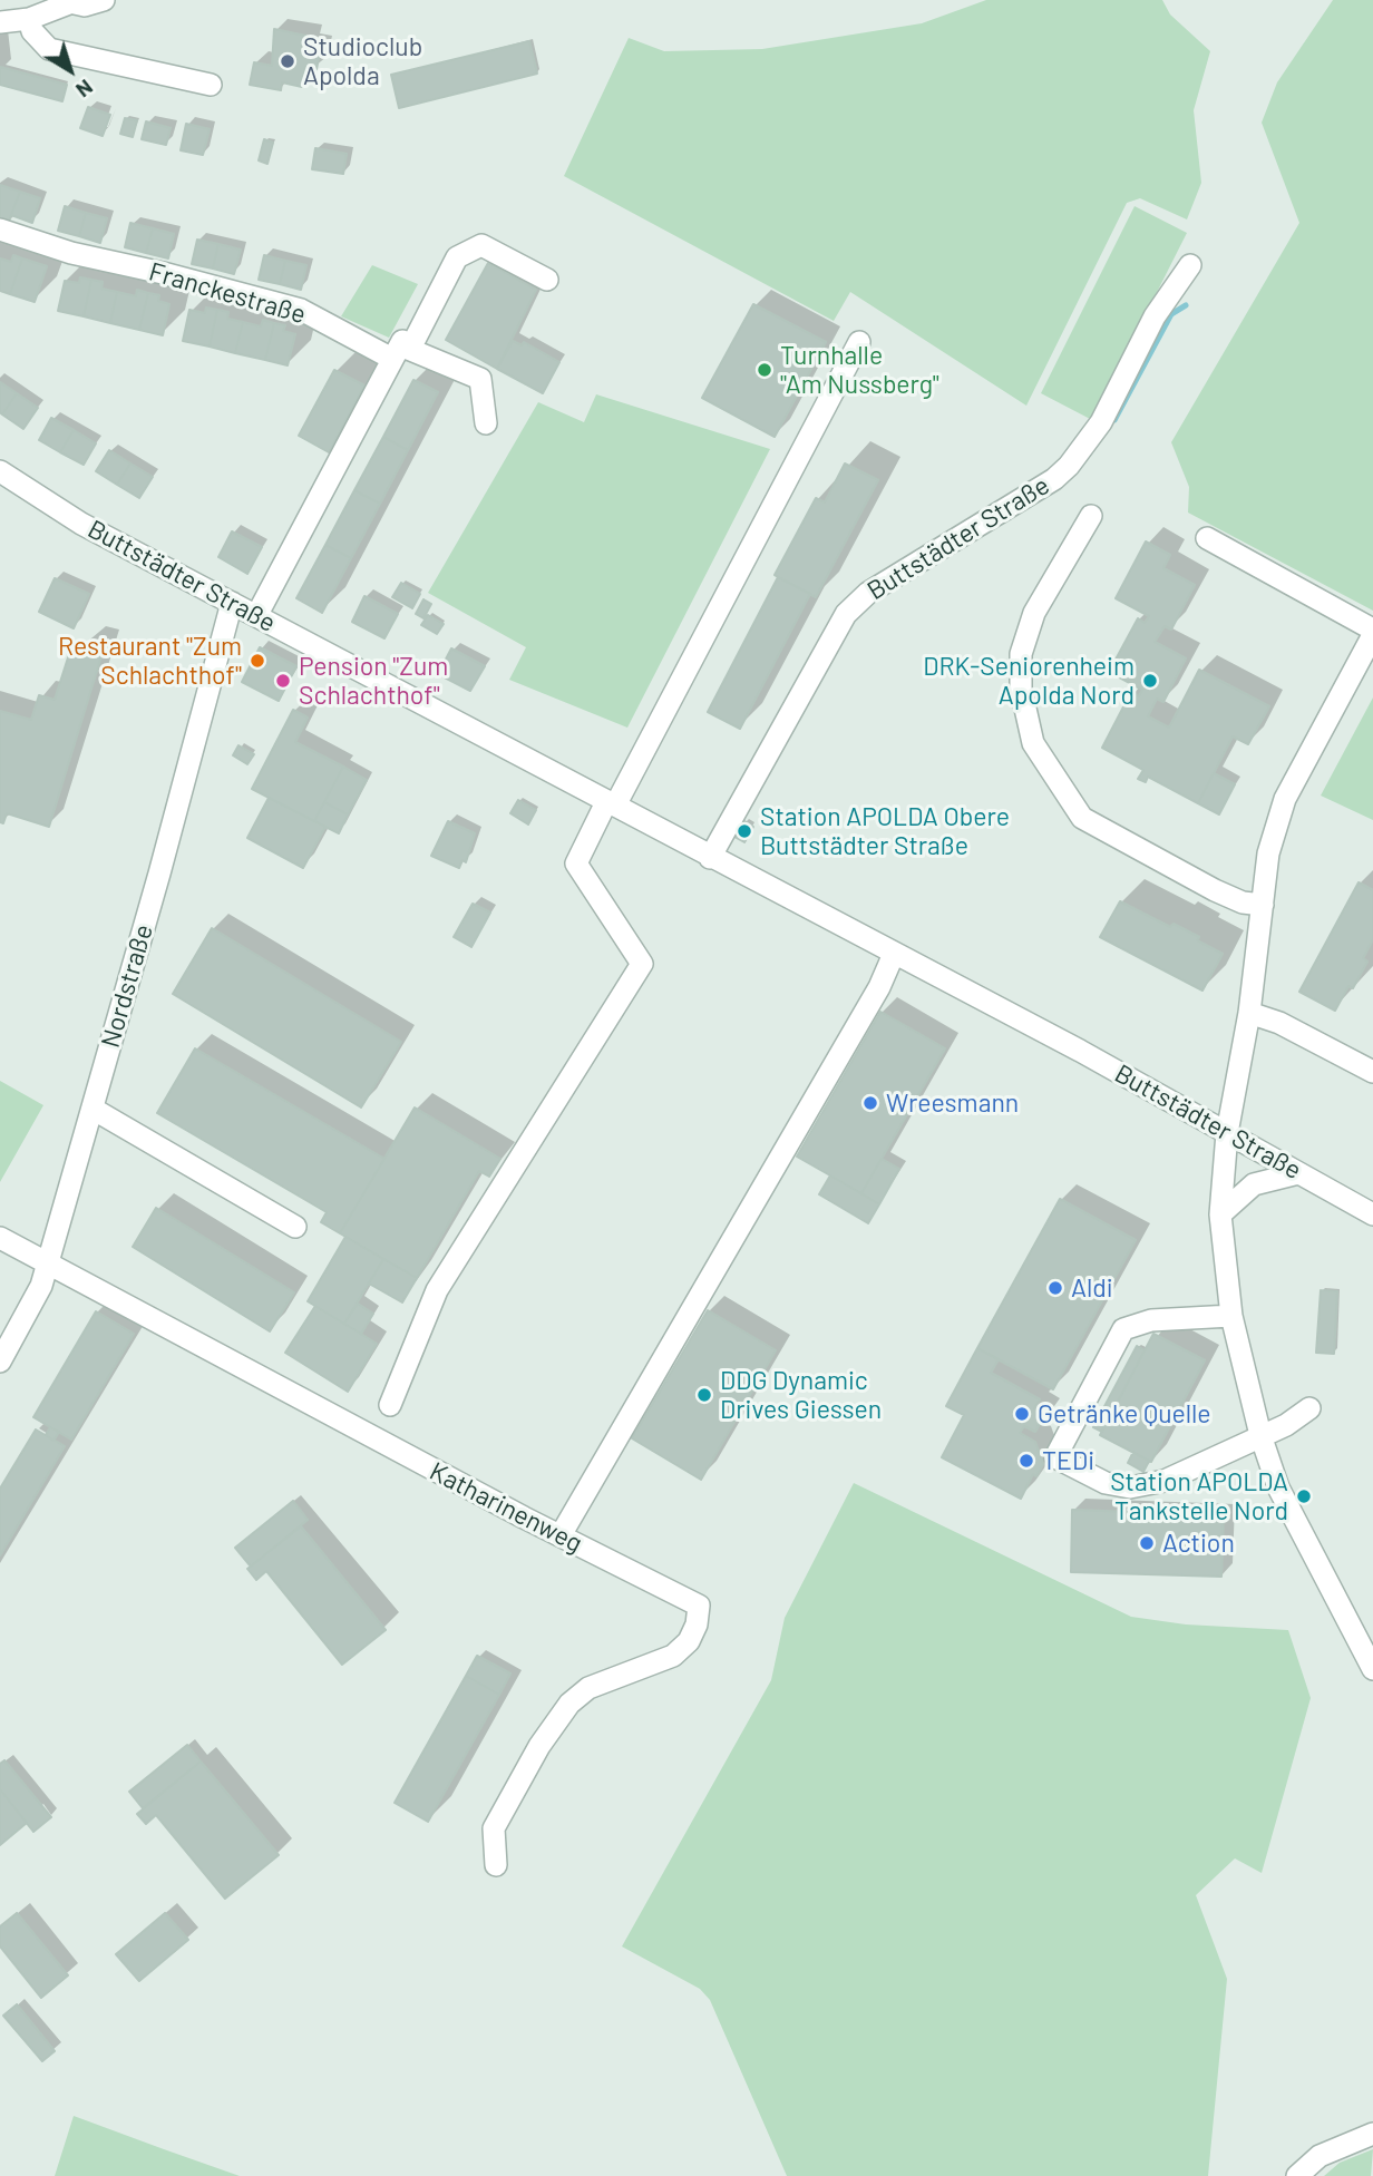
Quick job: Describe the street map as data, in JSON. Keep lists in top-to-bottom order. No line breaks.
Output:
{"streets":{"street":["Franckestraße","Buttstädter Straße","Nordstraße","Katharinenweg"]},"crossings":[["Buttstädter Straße","Nordstraße"],["Nordstraße","Katharinenweg"]],"places":["Studioclub Apolda","Turnhalle \"Am Nussberg\"","Restaurant \"Zum Schlachthof\"","Pension \"Zum Schlachthof\"","DRK-Seniorenheim Apolda Nord","Station APOLDA Obere Buttstädter Straße","Wreesmann","Aldi","DDG Dynamic Drives Giessen","Getränke Quelle","TEDi","Station APOLDA Tankstelle Nord","Action"],"north":"bottom right"}
